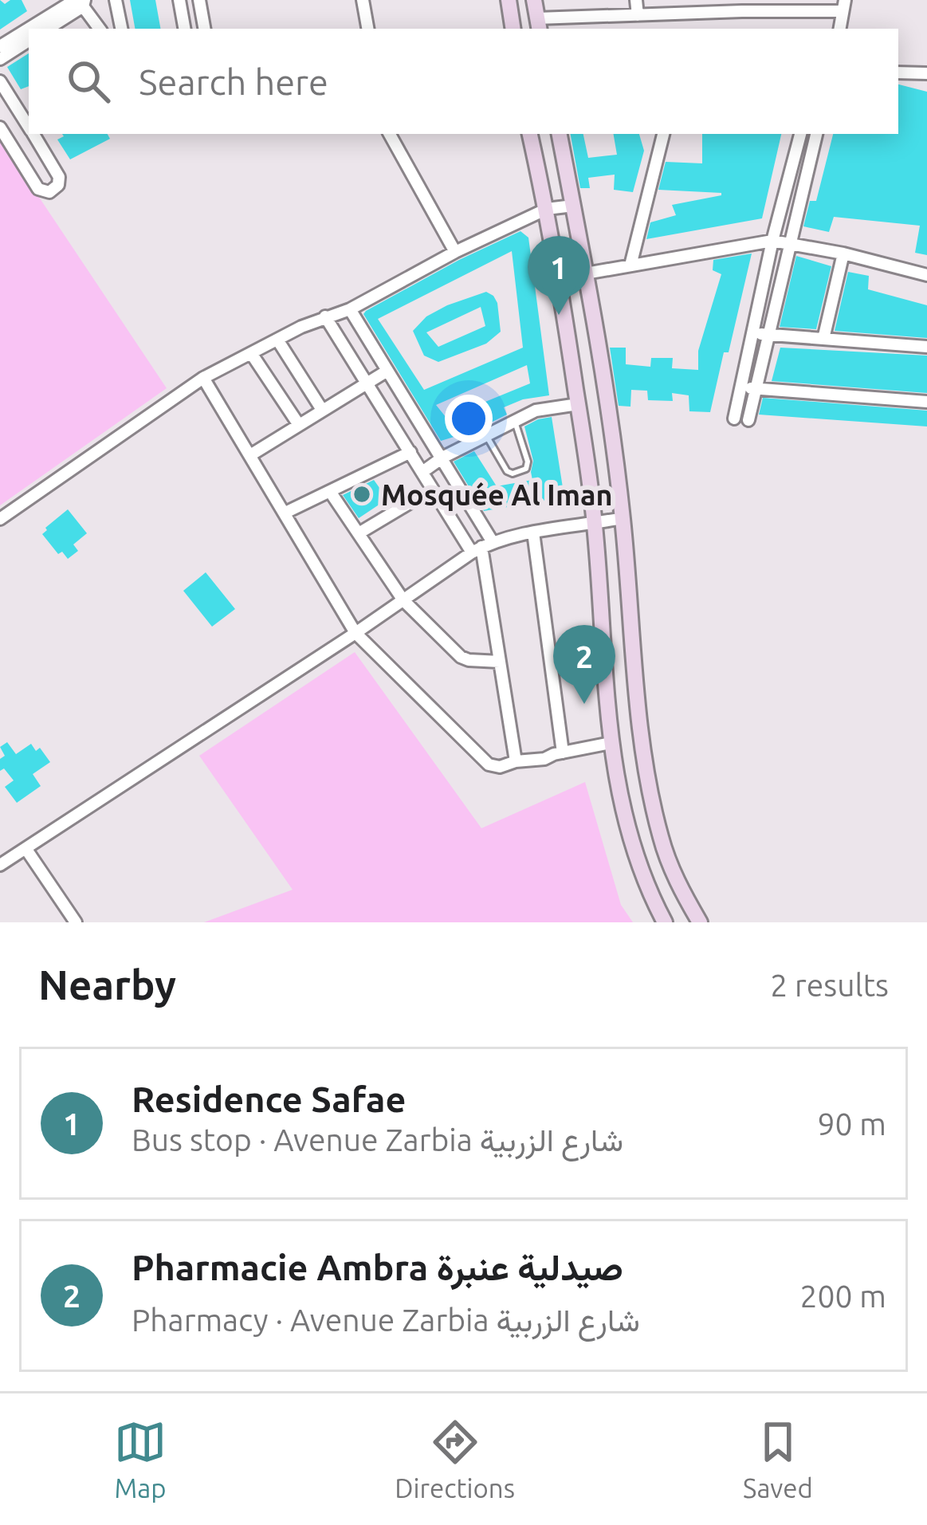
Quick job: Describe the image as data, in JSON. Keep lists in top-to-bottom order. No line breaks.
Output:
{"places":["Mosquée Al Iman"],"page":{"search":"Search here","pins":["1","2"],"heading":["Nearby","2 results"],"list":[{"mark":"1","name":"Residence Safae","note":"Bus stop · Avenue Zarbia شارع الزربية","value":"90 m"},{"mark":"2","name":"Pharmacie Ambra صيدلية عنبرة","note":"Pharmacy · Avenue Zarbia شارع الزربية","value":"200 m"}],"nav":["Map","Directions","Saved"]}}
